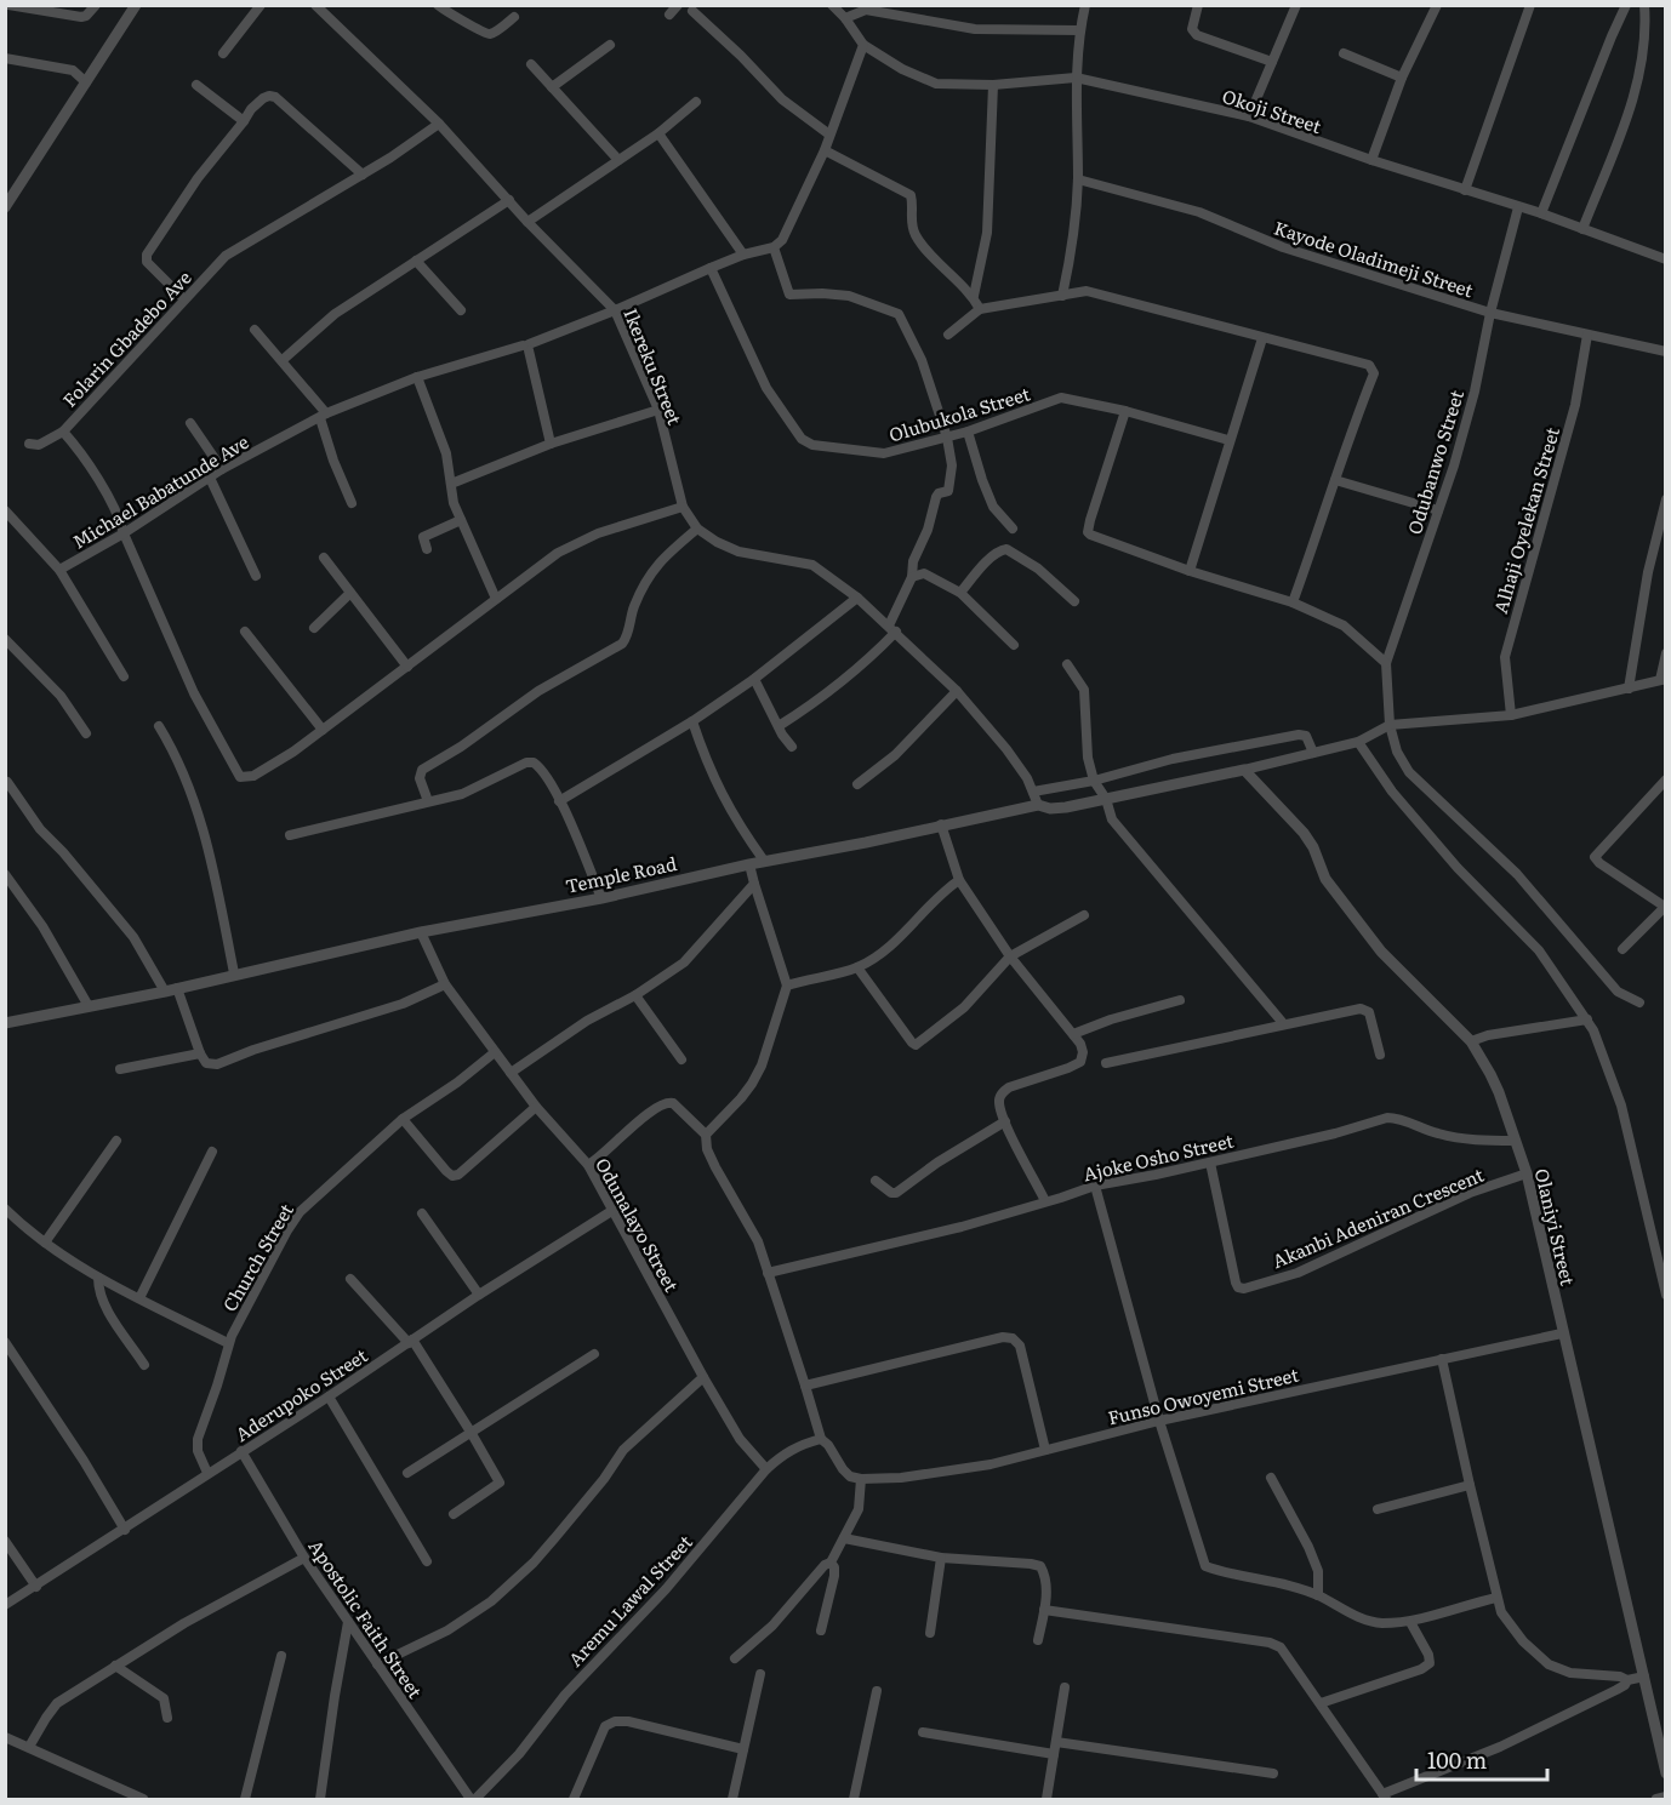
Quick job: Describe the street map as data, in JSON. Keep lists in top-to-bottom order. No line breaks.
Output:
{"streets":{"street":["Okoji Street","Kayode Oladimeji Street","Folarin Gbadebo Ave","Ikereku Street","Olubukola Street","Odubanwo Street","Michael Babatunde Ave","Alhaji Oyelekan Street","Temple Road","Ajoke Osho Street","Akanbi Adeniran Crescent","Odunalayo Street","Olaniyi Street","Church Street","Aderupoko Street","Funso Owoyemi Street","Aremu Lawal Street","Apostolic Faith Street"]},"crossings":[["Okoji Street","Odubanwo Street"],["Kayode Oladimeji Street","Odubanwo Street"],["Kayode Oladimeji Street","Alhaji Oyelekan Street"],["Folarin Gbadebo Ave","Ikereku Street"],["Folarin Gbadebo Ave","Michael Babatunde Ave"],["Ikereku Street","Michael Babatunde Ave"],["Ikereku Street","Temple Road"],["Olubukola Street","Michael Babatunde Ave"],["Temple Road","Odunalayo Street"],["Temple Road","Olaniyi Street"],["Ajoke Osho Street","Akanbi Adeniran Crescent"],["Ajoke Osho Street","Olaniyi Street"],["Akanbi Adeniran Crescent","Olaniyi Street"],["Odunalayo Street","Church Street"],["Odunalayo Street","Aderupoko Street"],["Odunalayo Street","Aremu Lawal Street"],["Olaniyi Street","Funso Owoyemi Street"],["Church Street","Aderupoko Street"],["Aderupoko Street","Apostolic Faith Street"],["Funso Owoyemi Street","Aremu Lawal Street"],["Aremu Lawal Street","Apostolic Faith Street"]],"scale_bar":"100 m"}
